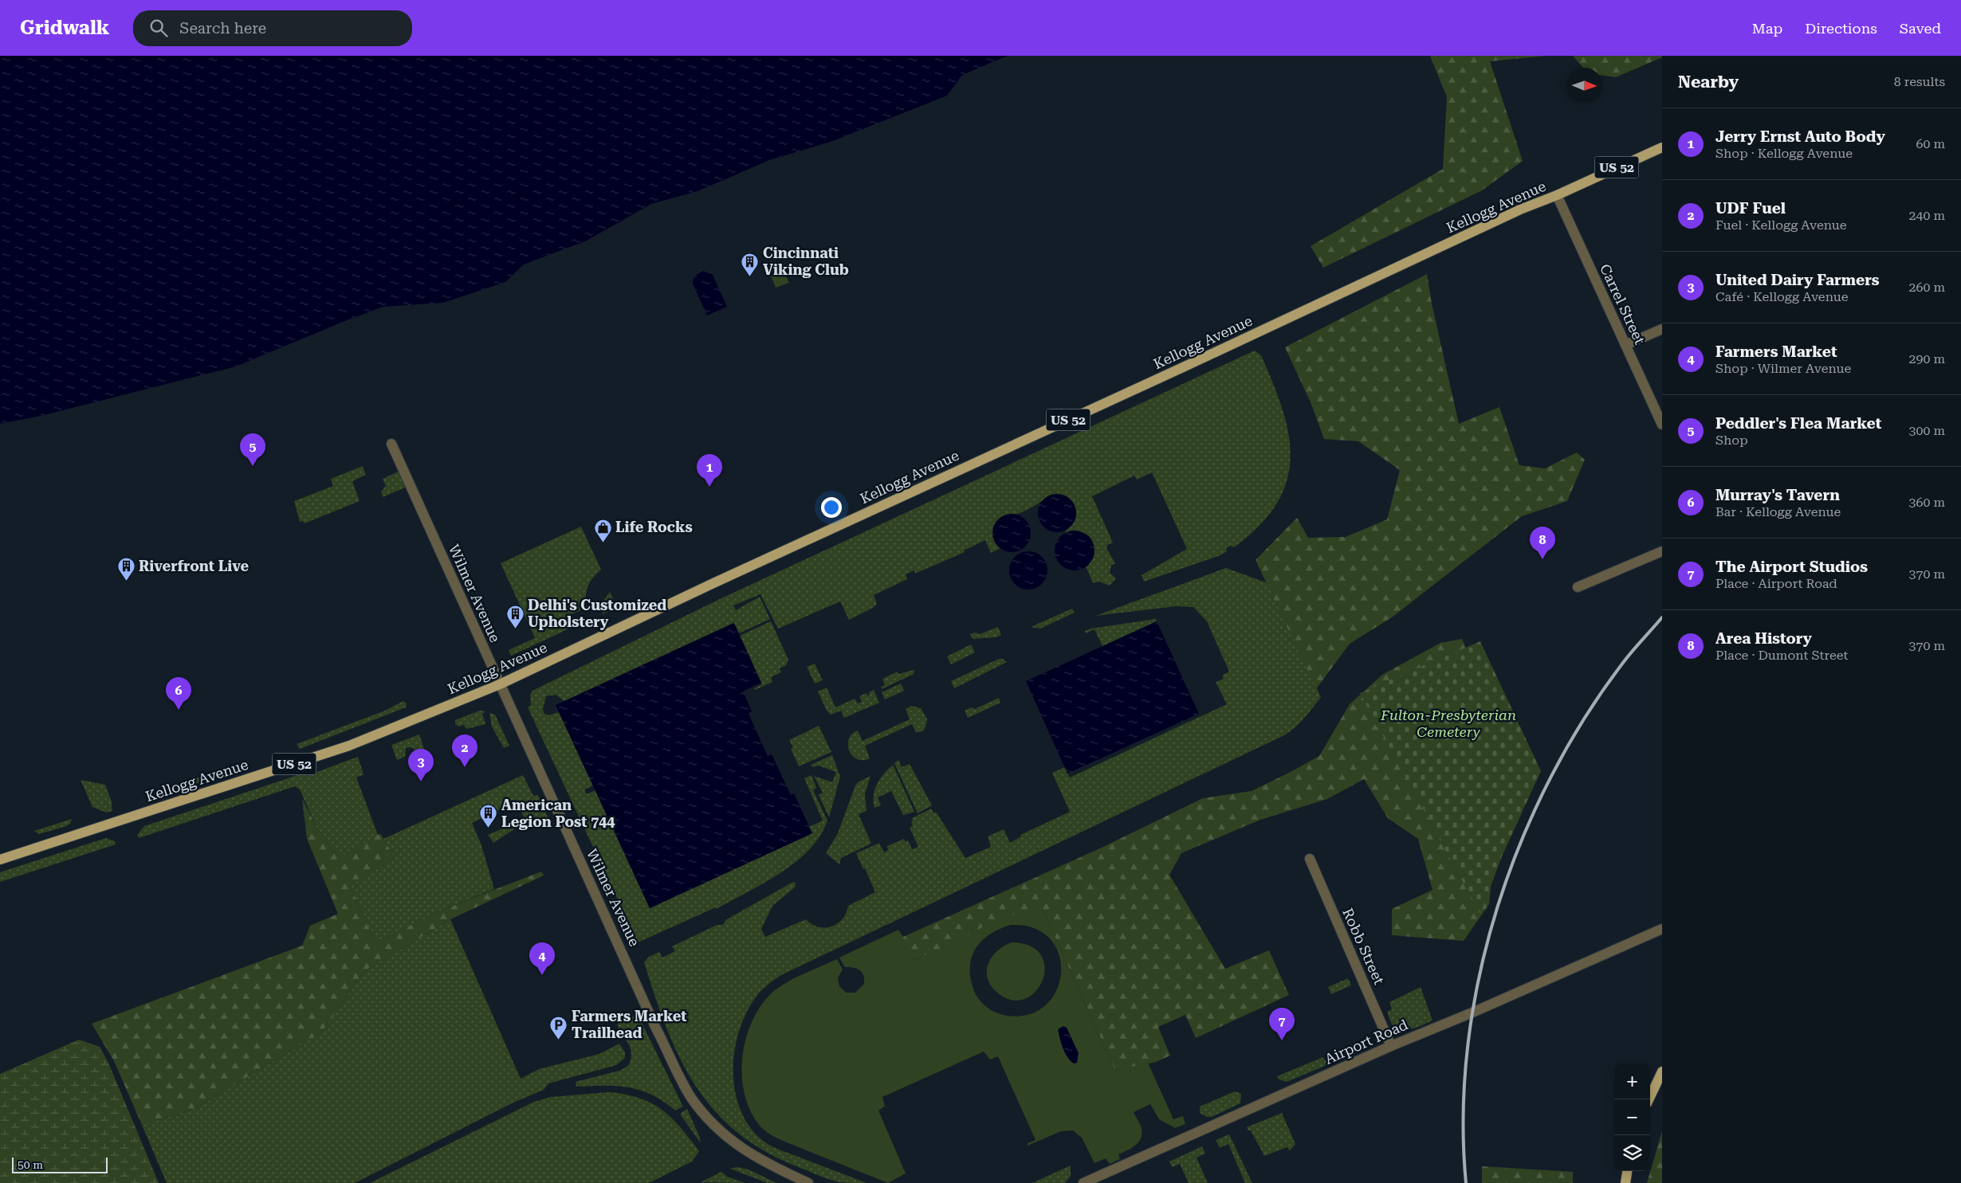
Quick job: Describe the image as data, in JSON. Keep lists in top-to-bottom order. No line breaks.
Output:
{"streets":{"main road":["US 52","Kellogg Avenue"],"street":["Carrel Street","Wilmer Avenue","Robb Street","Airport Road"]},"crossings":[["Kellogg Avenue","Carrel Street"],["Kellogg Avenue","Wilmer Avenue"],["Robb Street","Airport Road"]],"parks":["Fulton-Presbyterian Cemetery"],"places":{"building":["Cincinnati Viking Club","Riverfront Live","Delhi's Customized Upholstery","American Legion Post 744"],"shop":["Life Rocks"],"parking":["Farmers Market Trailhead"]},"scale_bar":"50 m","north":"right","page":{"header":"Gridwalk","search":"Search here","nav":["Map","Directions","Saved"],"heading":["Nearby","8 results"],"list":[{"mark":"1","name":"Jerry Ernst Auto Body","note":"Shop · Kellogg Avenue","value":"60 m"},{"mark":"2","name":"UDF Fuel","note":"Fuel · Kellogg Avenue","value":"240 m"},{"mark":"3","name":"United Dairy Farmers","note":"Café · Kellogg Avenue","value":"260 m"},{"mark":"4","name":"Farmers Market","note":"Shop · Wilmer Avenue","value":"290 m"},{"mark":"5","name":"Peddler's Flea Market","note":"Shop","value":"300 m"},{"mark":"6","name":"Murray's Tavern","note":"Bar · Kellogg Avenue","value":"360 m"},{"mark":"7","name":"The Airport Studios","note":"Place · Airport Road","value":"370 m"},{"mark":"8","name":"Area History","note":"Place · Dumont Street","value":"370 m"}],"pins":["5","1","8","6","2","3","4","7"],"map_buttons":["+","−"],"scale":"50 m"}}
